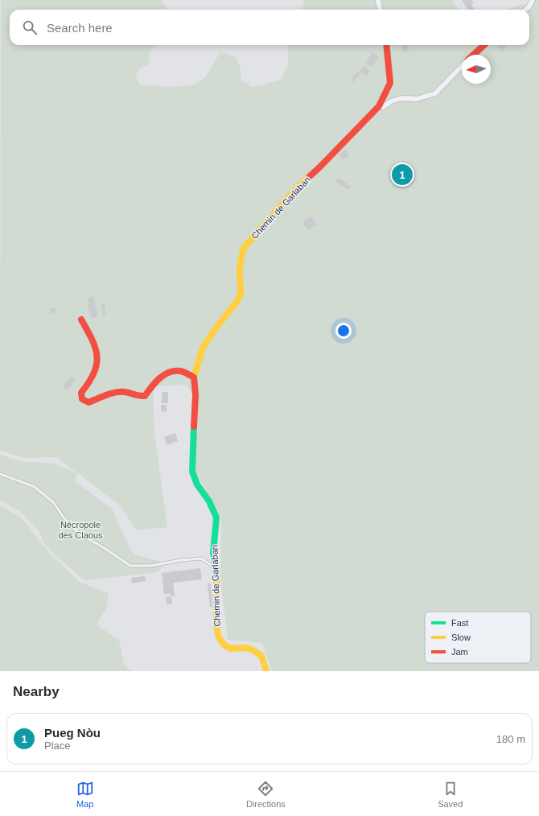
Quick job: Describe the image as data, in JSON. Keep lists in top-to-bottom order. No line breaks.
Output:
{"streets":{"street":["Chemin de Garlaban"]},"parks":["Nécropole des Claous"],"legend":["Fast","Slow","Jam"],"north":"left","page":{"search":"Search here","pins":"1","heading":"Nearby","list":[{"mark":"1","name":"Pueg Nòu","note":"Place","value":"180 m"}],"nav":["Map","Directions","Saved"]}}
